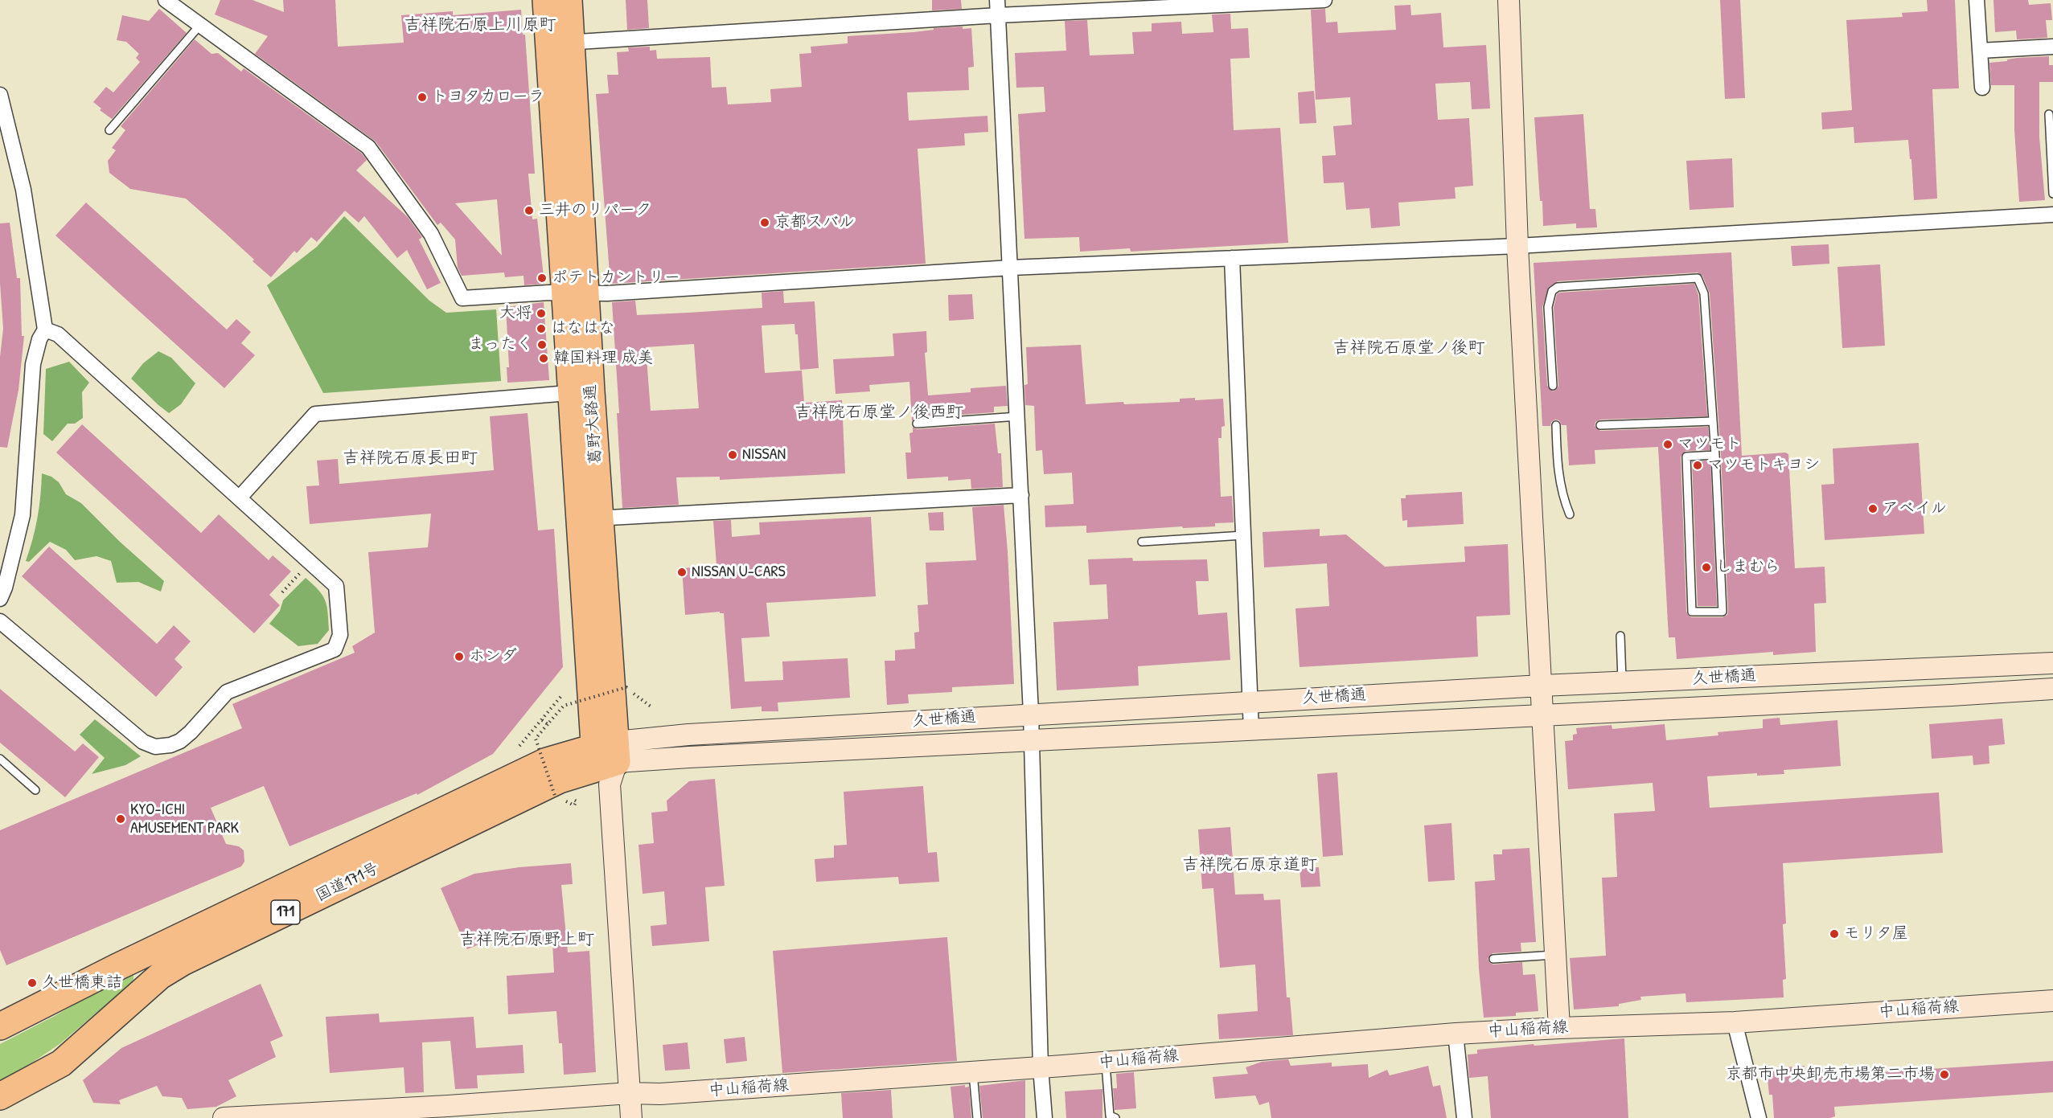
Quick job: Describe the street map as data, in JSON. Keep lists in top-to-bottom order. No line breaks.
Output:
{"streets":{"highway":["葛野大路通","国道171号","171"],"street":["久世橋通","中山稲荷線"]},"crossings":[["葛野大路通","久世橋通"],["葛野大路通","国道171号"],["久世橋通","国道171号"]],"districts":["吉祥院石原上川原町","吉祥院石原堂ノ後町","吉祥院石原堂ノ後西町","吉祥院石原長田町","吉祥院石原京道町","吉祥院石原野上町"],"places":["トヨタカローラ","三井のリパーク","京都スバル","ポテトカントリー","大将","はなはな","まったく","韓国料理 成美","マツモト","NISSAN","マツモトキヨシ","アベイル","しまむら","NISSAN U-CARS","ホンダ","KYO-ICHI AMUSEMENT PARK","モリタ屋","久世橋東詰","京都市中央卸売市場第二市場"]}
